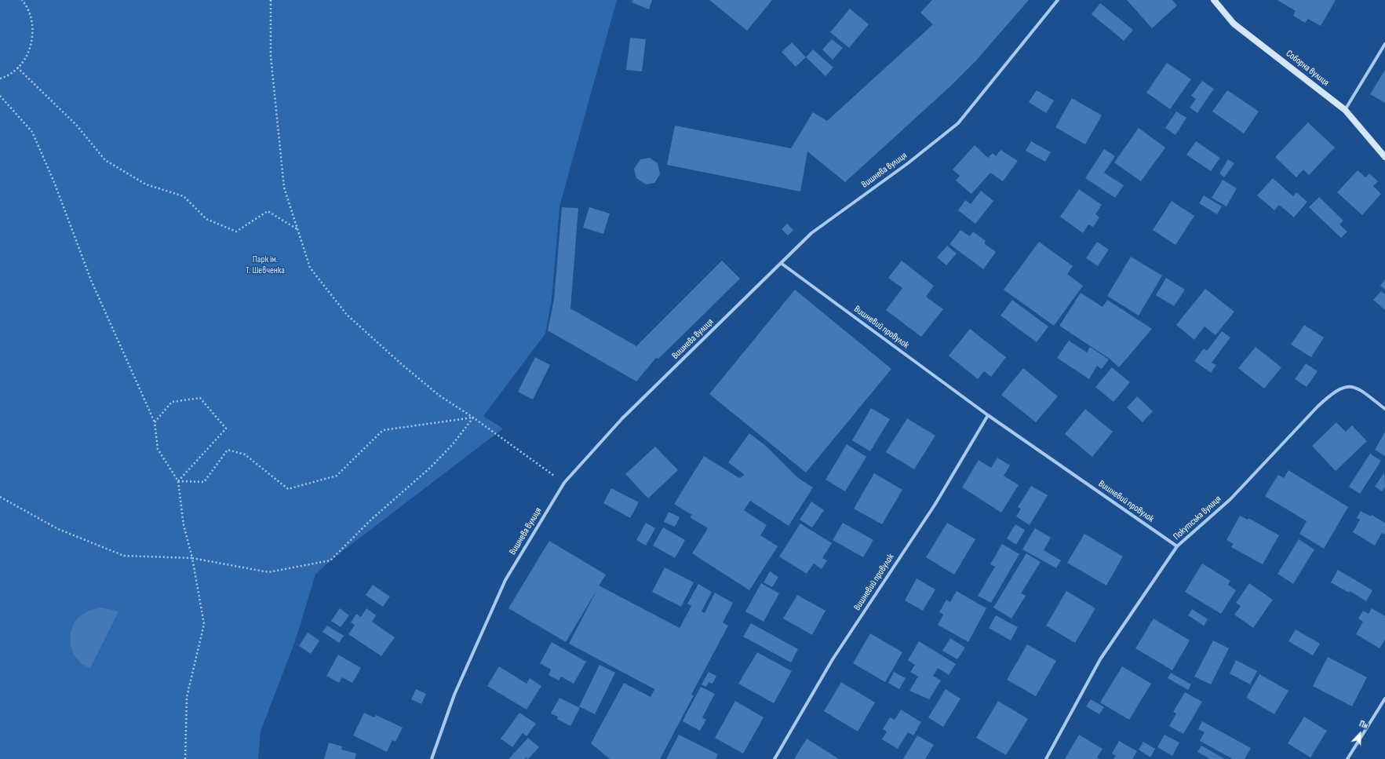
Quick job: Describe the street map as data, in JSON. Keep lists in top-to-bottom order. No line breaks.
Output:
{"streets":{"street":["Соборна вулиця","Вишнева вулиця","Вишневий провулок","Покутська вулиця"]},"crossings":[["Вишнева вулиця","Вишневий провулок"],["Вишневий провулок","Покутська вулиця"]],"parks":["Парк ім. Т. Шевченка"],"north":"top"}
